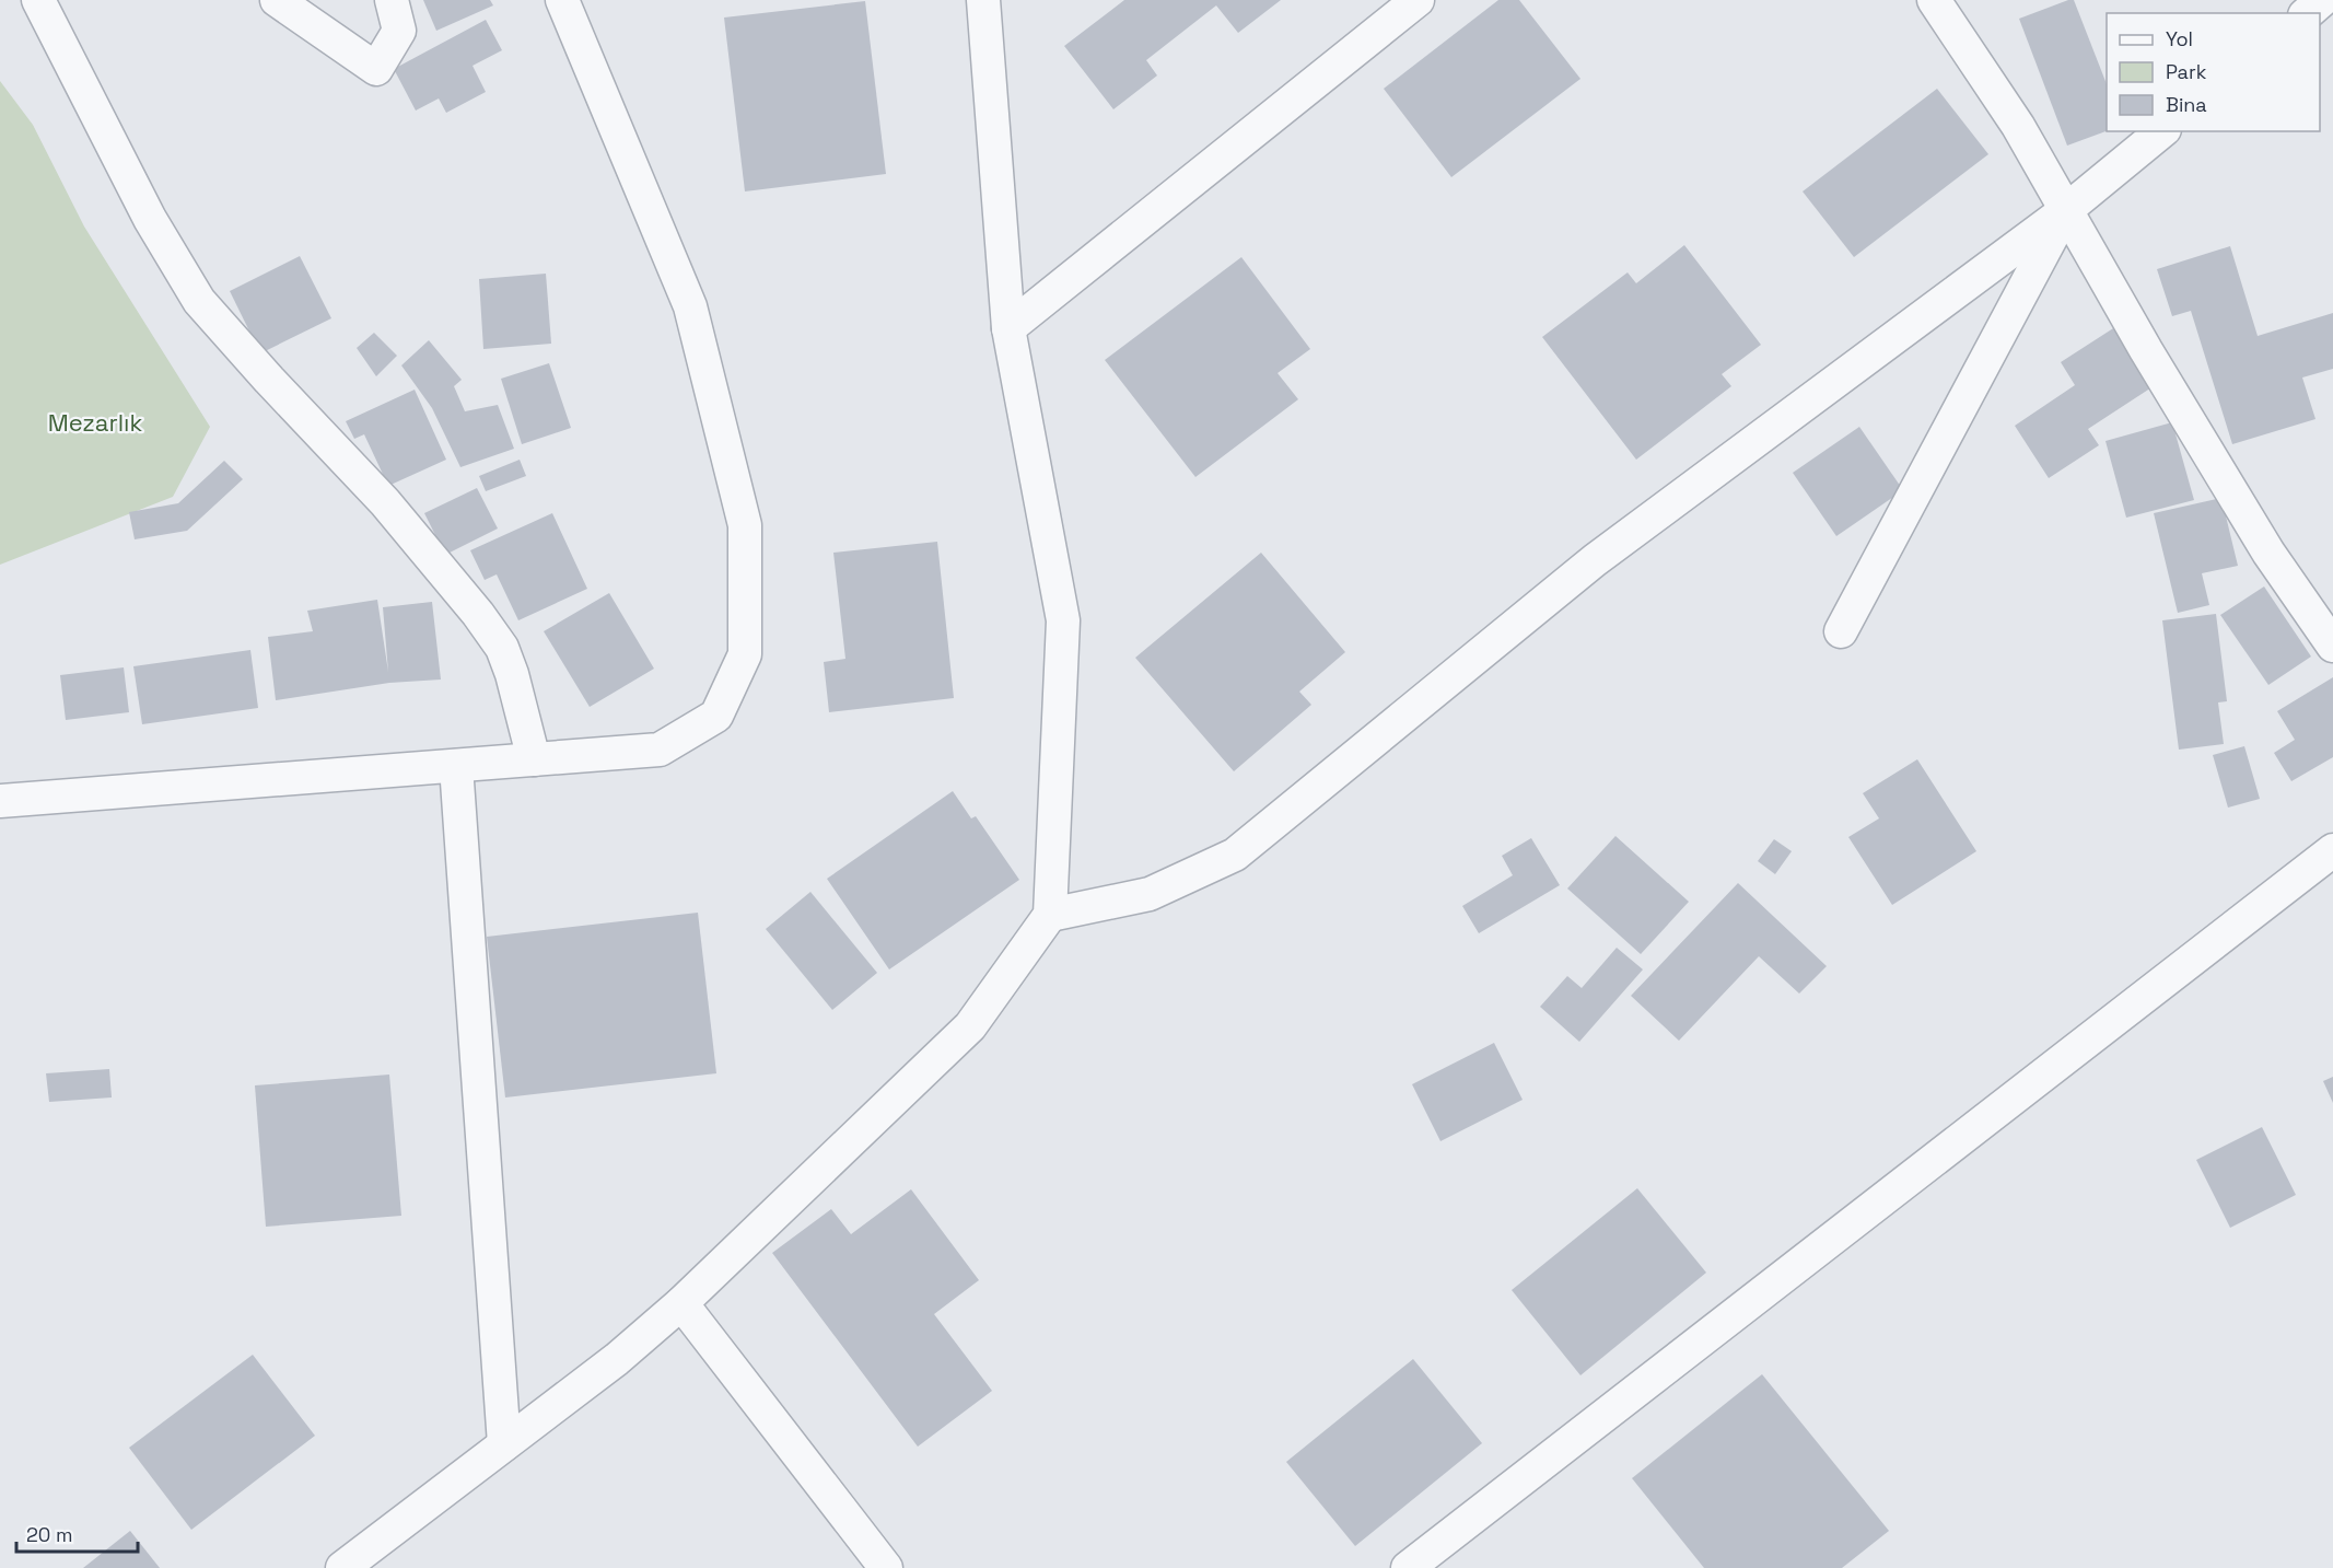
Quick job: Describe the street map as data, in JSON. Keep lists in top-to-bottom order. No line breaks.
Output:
{"parks":["Mezarlık"],"legend":["Yol","Park","Bina"],"scale_bar":"20 m"}
